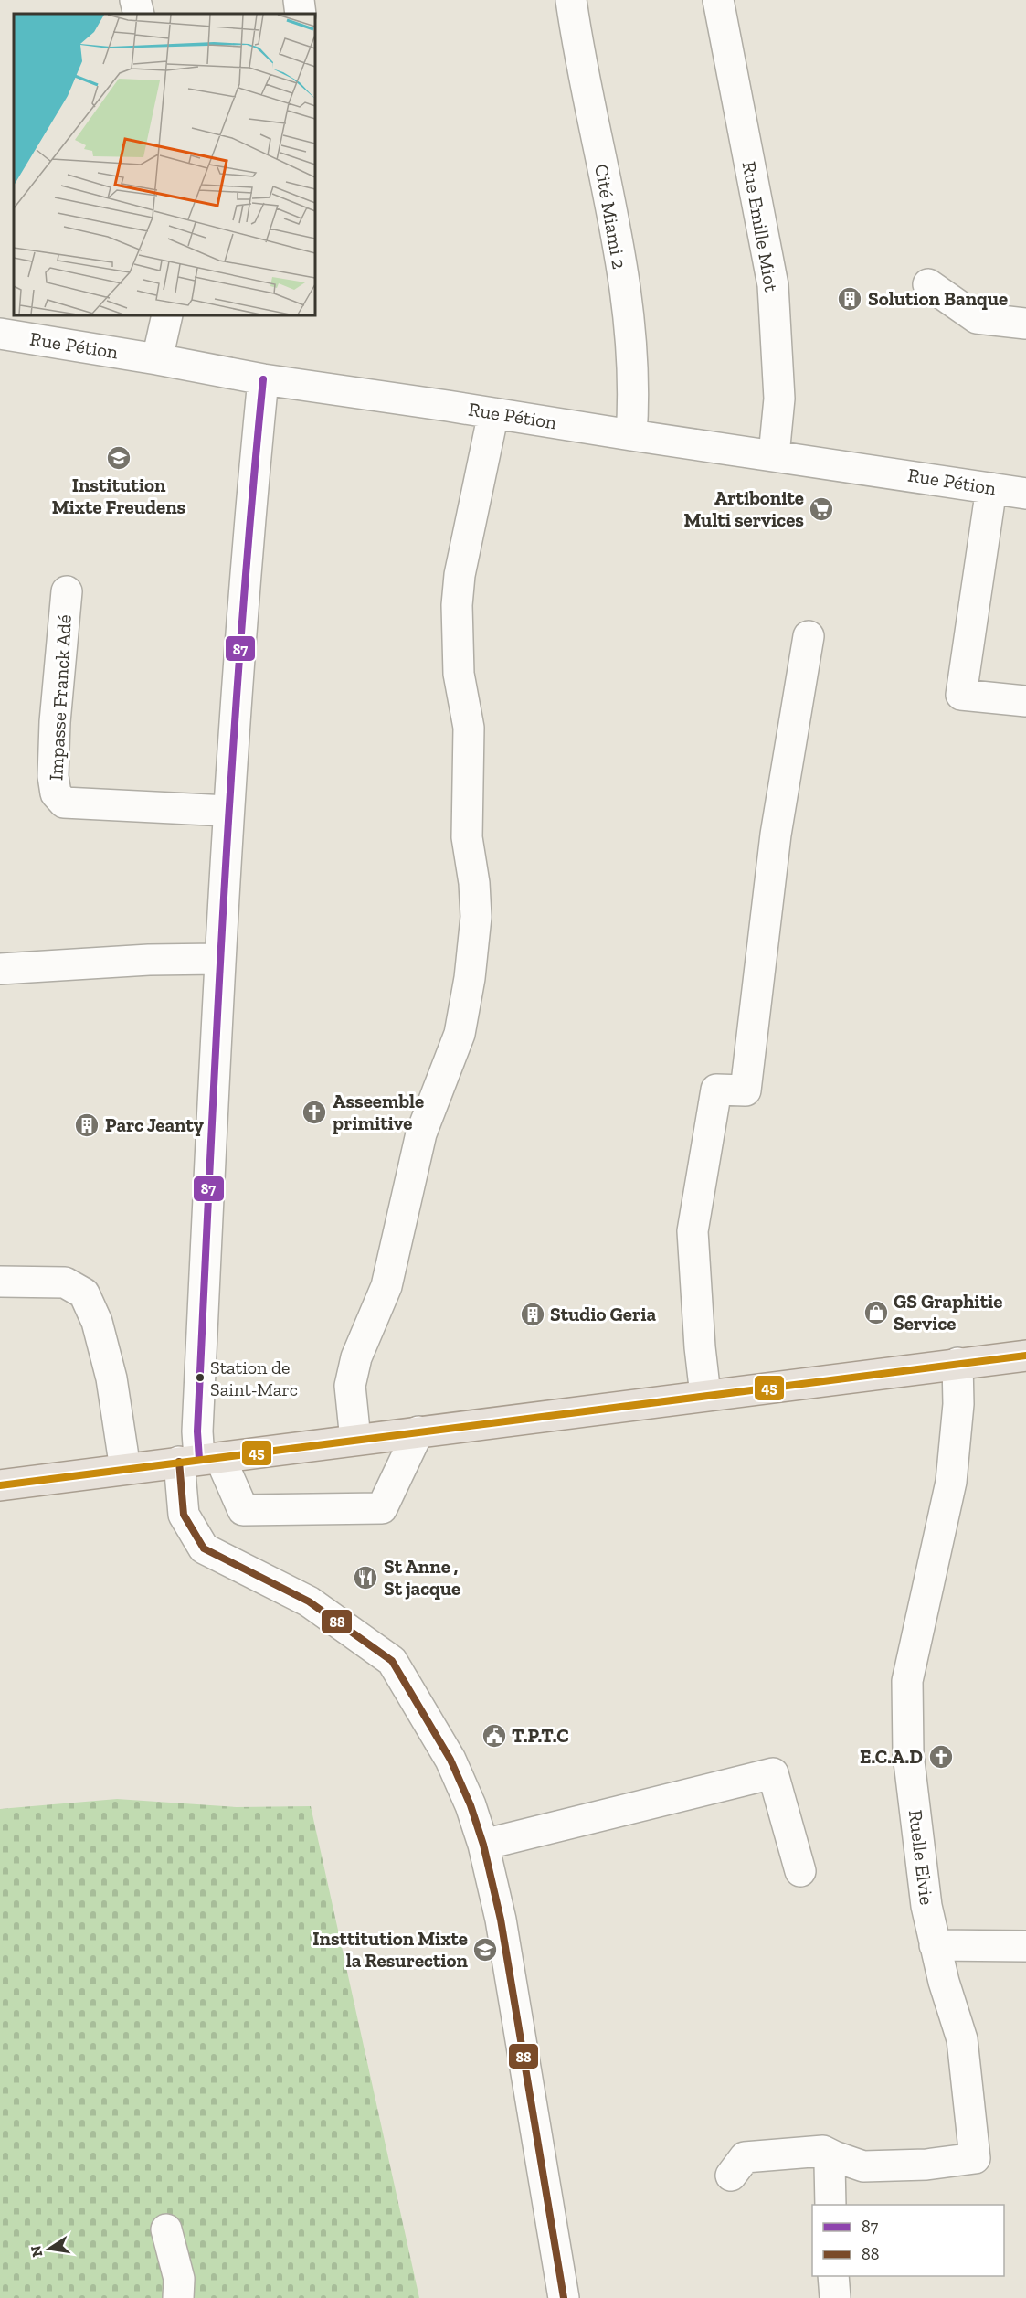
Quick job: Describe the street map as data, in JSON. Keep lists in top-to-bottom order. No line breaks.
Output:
{"streets":{"street":["Cité Miami 2","Rue Emille Miot","Rue Pétion","Impasse Franck Adé","Ruelle Elvie"]},"crossings":[["Cité Miami 2","Rue Pétion"],["Rue Emille Miot","Rue Pétion"]],"places":{"building":["Solution Banque","Parc Jeanty","Studio Geria"],"school or university":["Institution Mixte Freudens","Insttitution Mixte la Resurection"],"supermarket":["Artibonite Multi services"],"church":["Asseemble primitive","E.C.A.D"],"shop":["GS Graphitie Service"],"other":["Station de Saint-Marc"],"restaurant":["St Anne , St jacque"],"public building":["T.P.T.C"]},"lines":["transit line 87","transit line 45","transit line 88"],"legend":["87","88"],"north":"left"}
